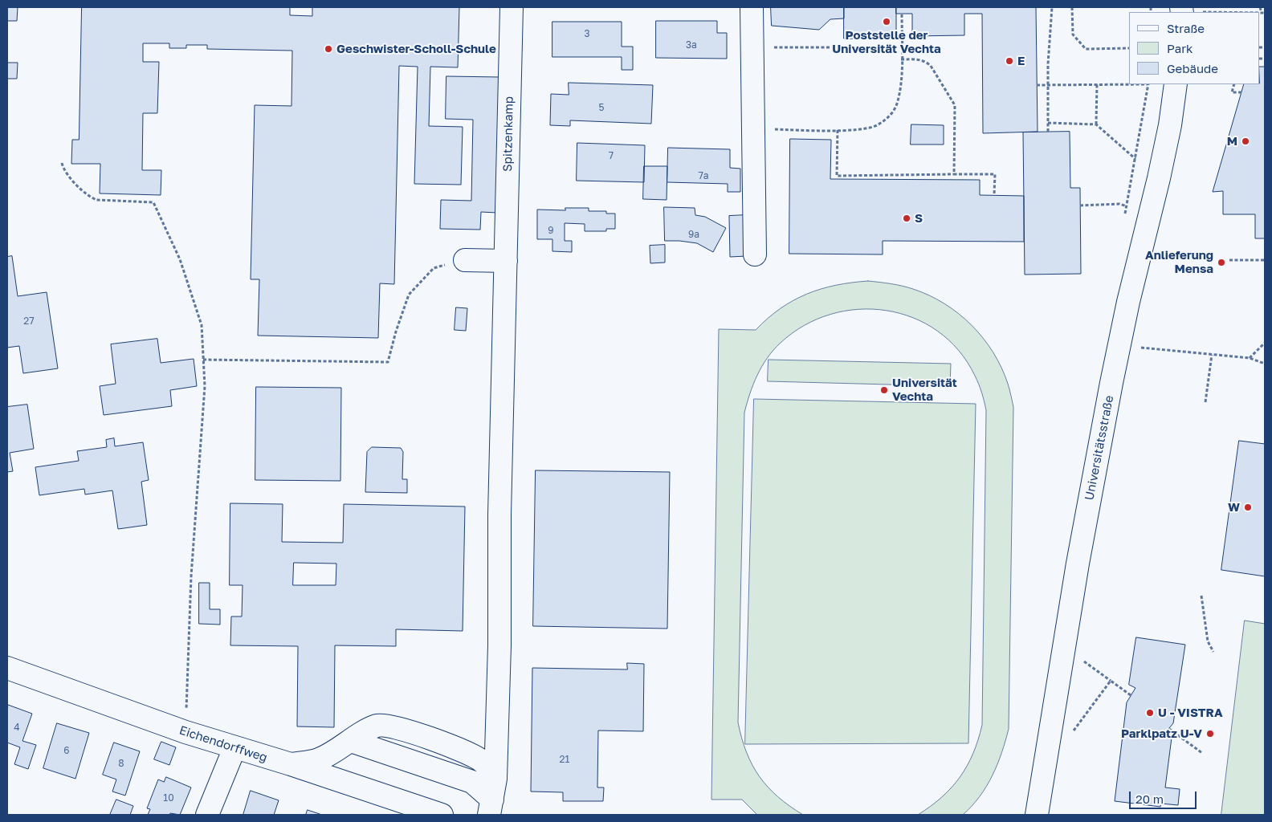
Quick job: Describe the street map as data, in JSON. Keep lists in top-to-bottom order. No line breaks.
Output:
{"streets":{"street":["Spitzenkamp","Universitätsstraße","Eichendorffweg"]},"places":["Poststelle der Universität Vechta","Geschwister-Scholl-Schule","E","M","S","Anlieferung Mensa","Universität Vechta","W","U - VISTRA","Parklpatz U-V"],"house_numbers":["3","3a","5","7","7a","9","9a","27","4","6","21","8","10"],"legend":["Straße","Park","Gebäude"],"scale_bar":"20 m"}
